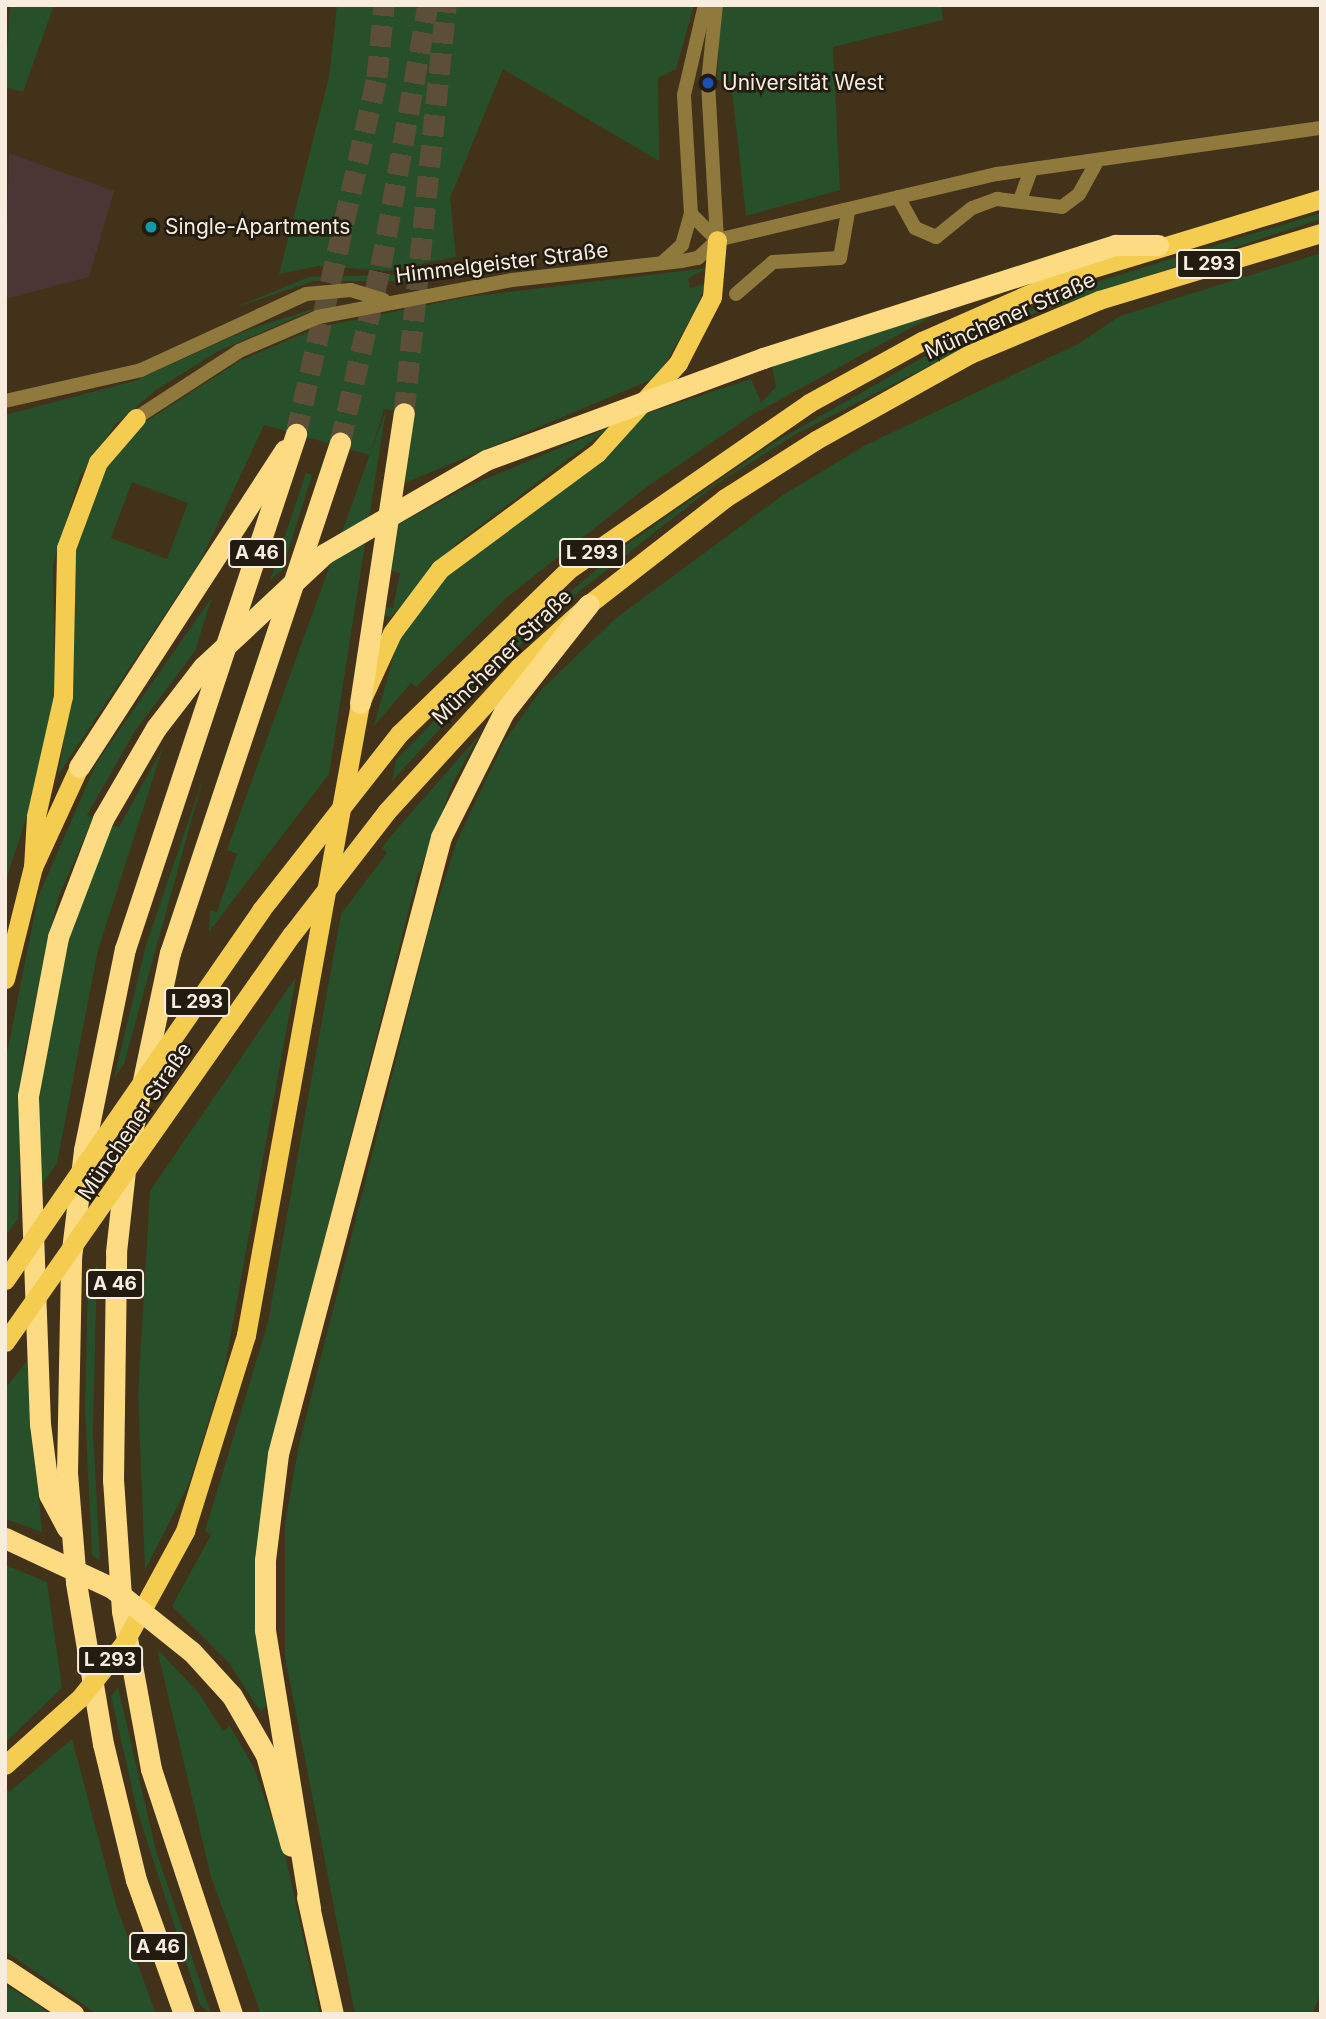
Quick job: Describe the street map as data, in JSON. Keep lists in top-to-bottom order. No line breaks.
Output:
{"streets":{"highway":["L 293","Münchener Straße","A 46"],"street":["Himmelgeister Straße"]},"places":["Universität West","Single-Apartments"]}
